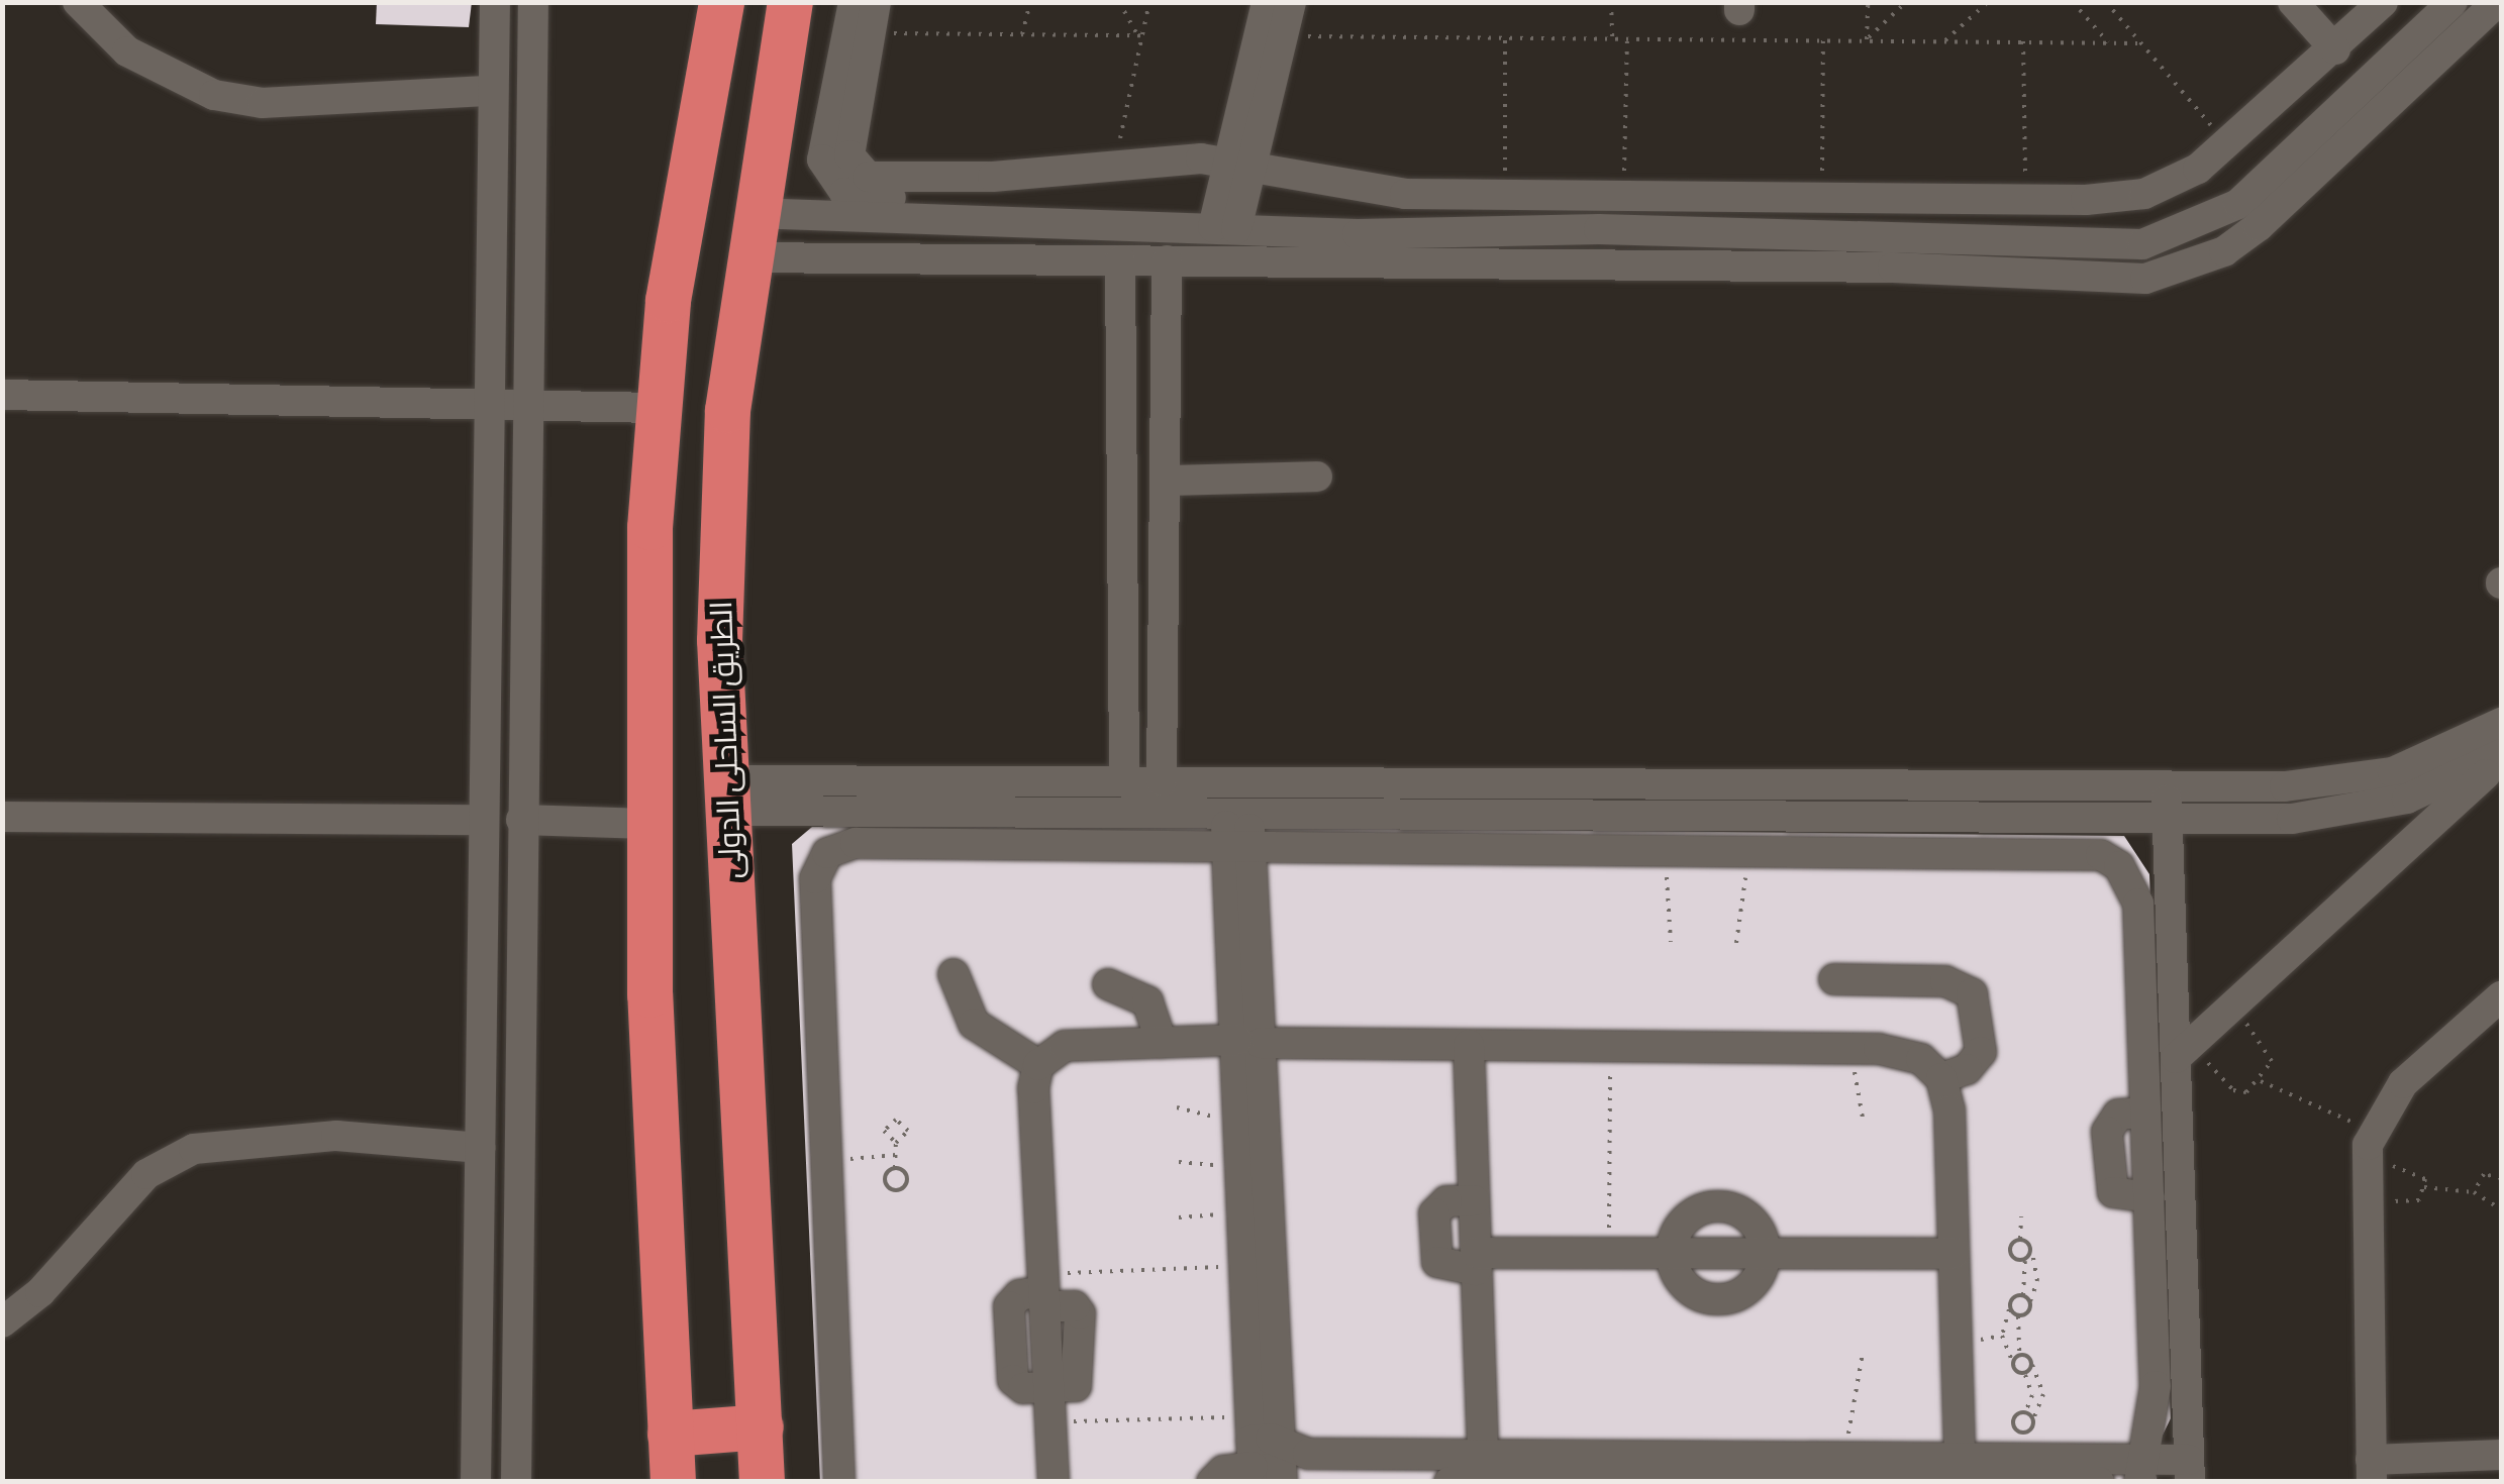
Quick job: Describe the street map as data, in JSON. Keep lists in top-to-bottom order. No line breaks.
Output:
{"streets":{"highway":["الطريق الساحلى الدولى"]}}
